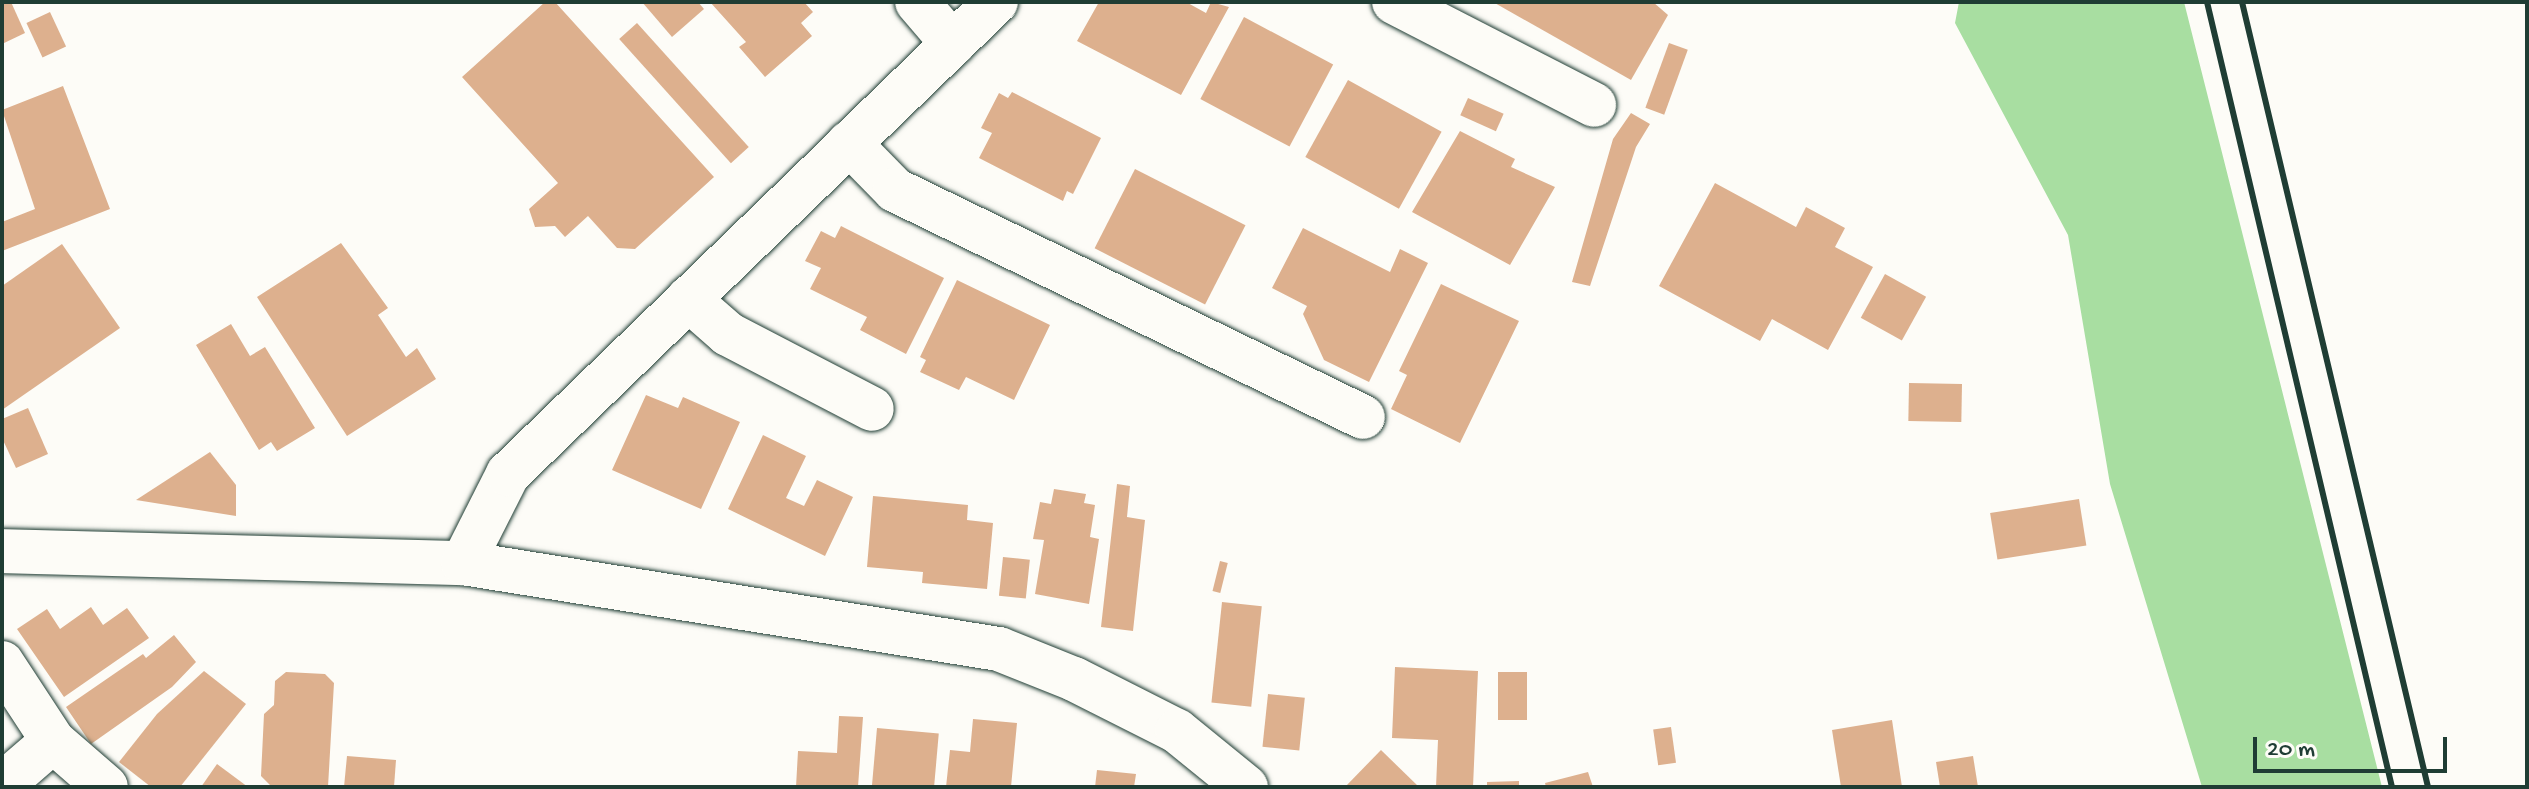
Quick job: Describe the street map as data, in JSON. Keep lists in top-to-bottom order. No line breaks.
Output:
{"scale_bar":"20 m"}
